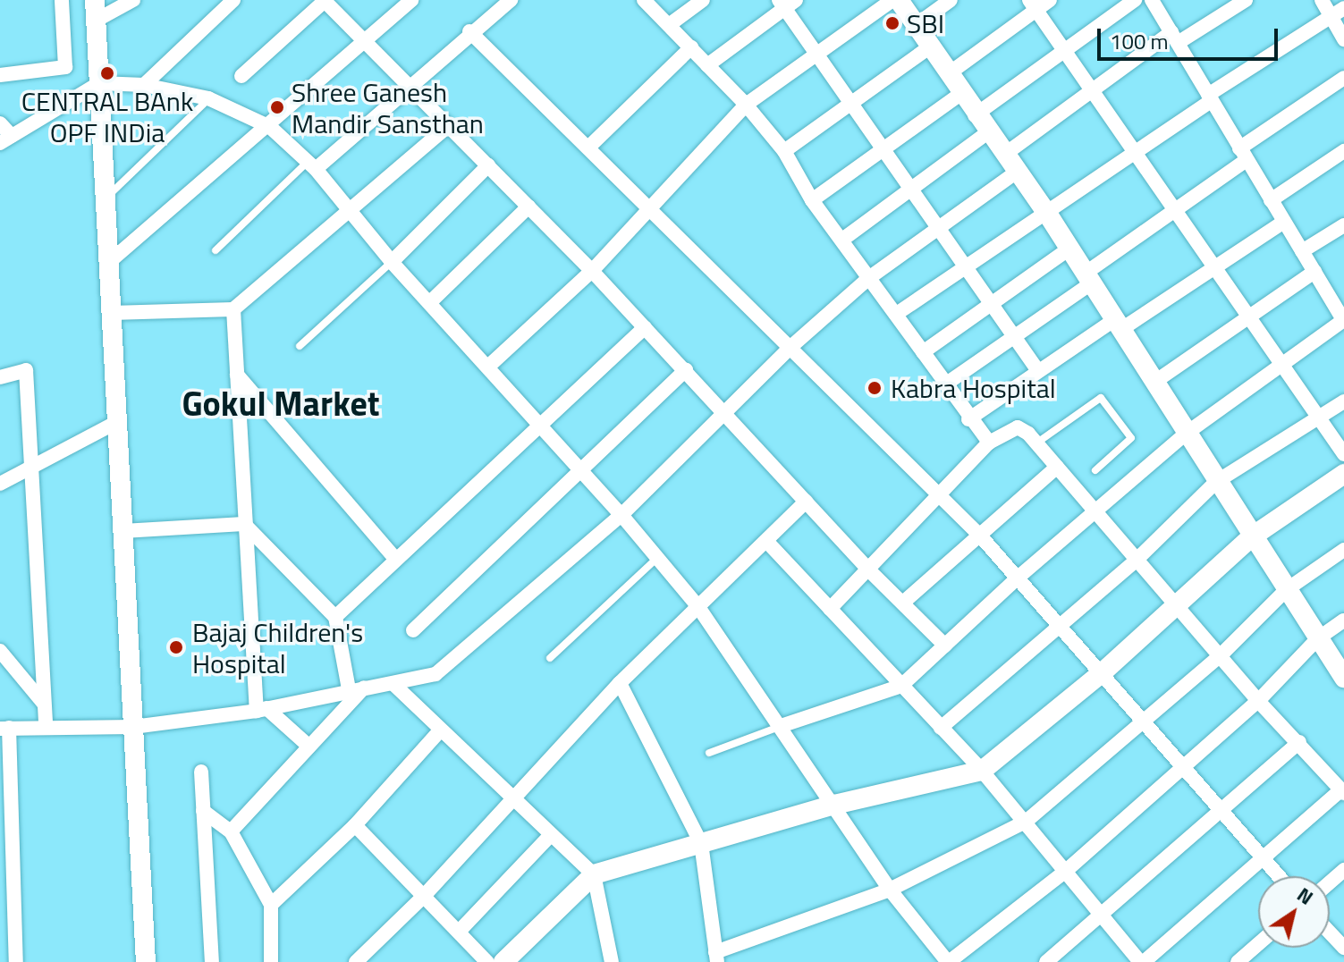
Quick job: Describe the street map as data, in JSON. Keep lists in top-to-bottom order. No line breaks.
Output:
{"districts":["Gokul Market"],"places":["SBI","CENTRAL BAnk OPF INDia","Shree Ganesh Mandir Sansthan","Kabra Hospital","Bajaj Children's Hospital"],"scale_bar":"100 m","north":"top right"}
